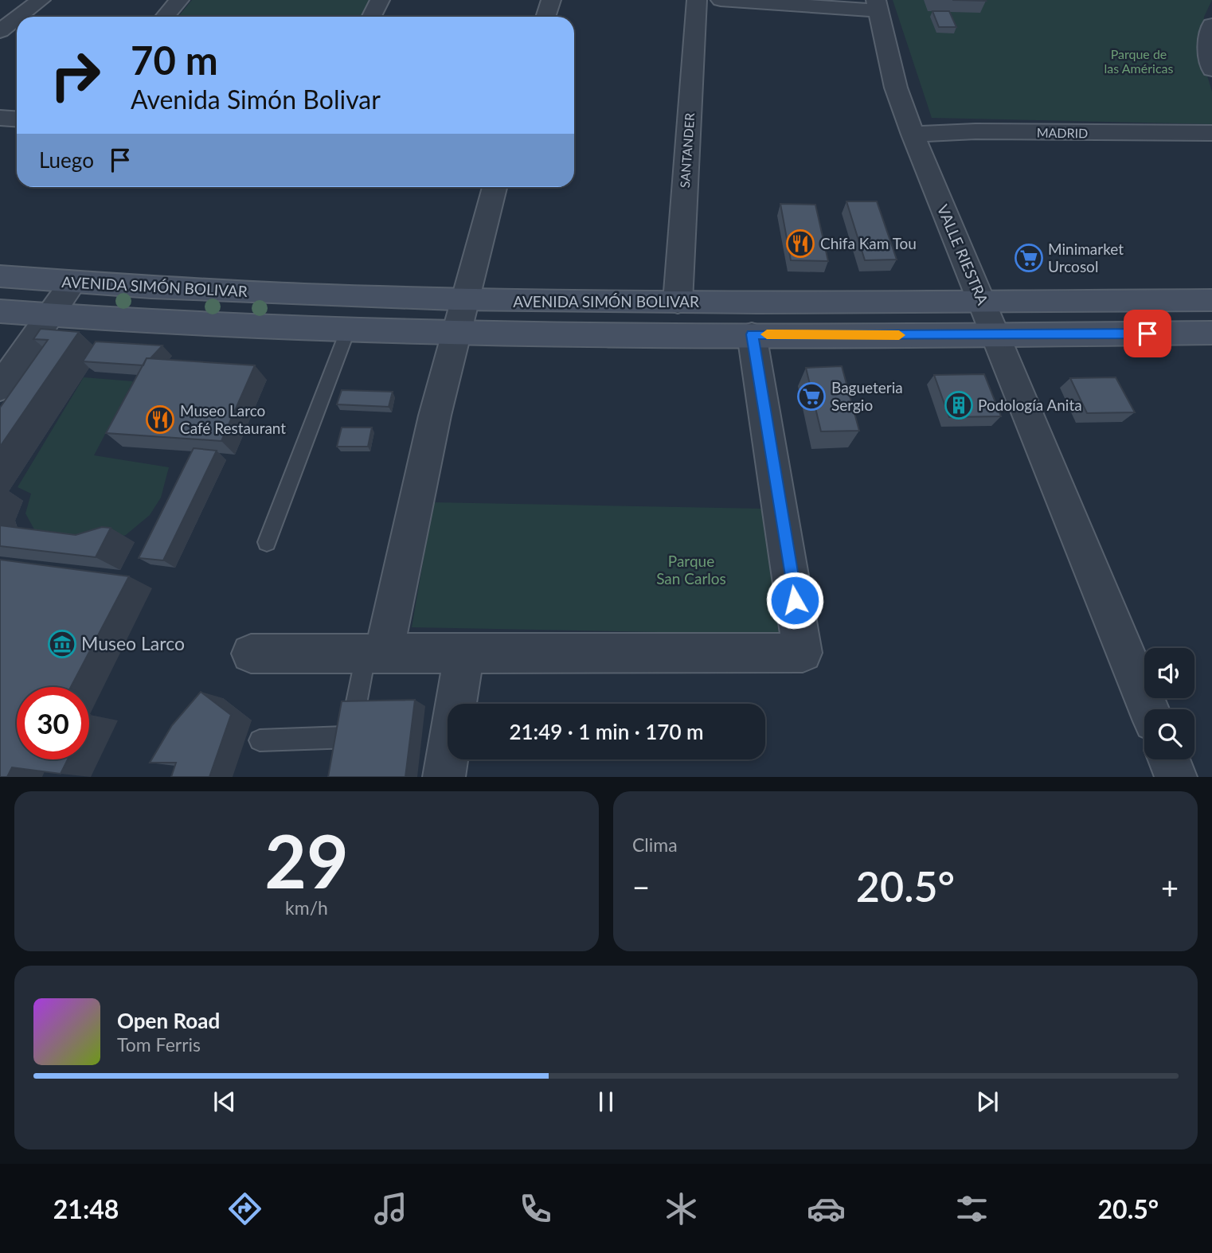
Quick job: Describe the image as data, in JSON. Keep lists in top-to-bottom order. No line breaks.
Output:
{"streets":{"main road":["AVENIDA SIMÓN BOLIVAR"],"street":["MADRID","SANTANDER","VALLE RIESTRA"]},"crossings":[["MADRID","VALLE RIESTRA"],["SANTANDER","AVENIDA SIMÓN BOLIVAR"],["VALLE RIESTRA","AVENIDA SIMÓN BOLIVAR"]],"parks":["Parque de las Américas","Parque San Carlos"],"places":{"restaurant":["Chifa Kam Tou","Museo Larco Café Restaurant"],"supermarket":["Minimarket Urcosol","Bagueteria Sergio"],"building":["Podología Anita"],"museum":["Museo Larco"]},"page":{"turn":["70 m","Avenida Simón Bolivar"],"then":"Luego","limit":"30","trip":"21:49 · 1 min · 170 m","tile":[["29","km/h"],"Clima"],"heat":["−","20.5°","+"],"song":["Open Road","Tom Ferris"],"tabs":["21:48","20.5°"]}}
